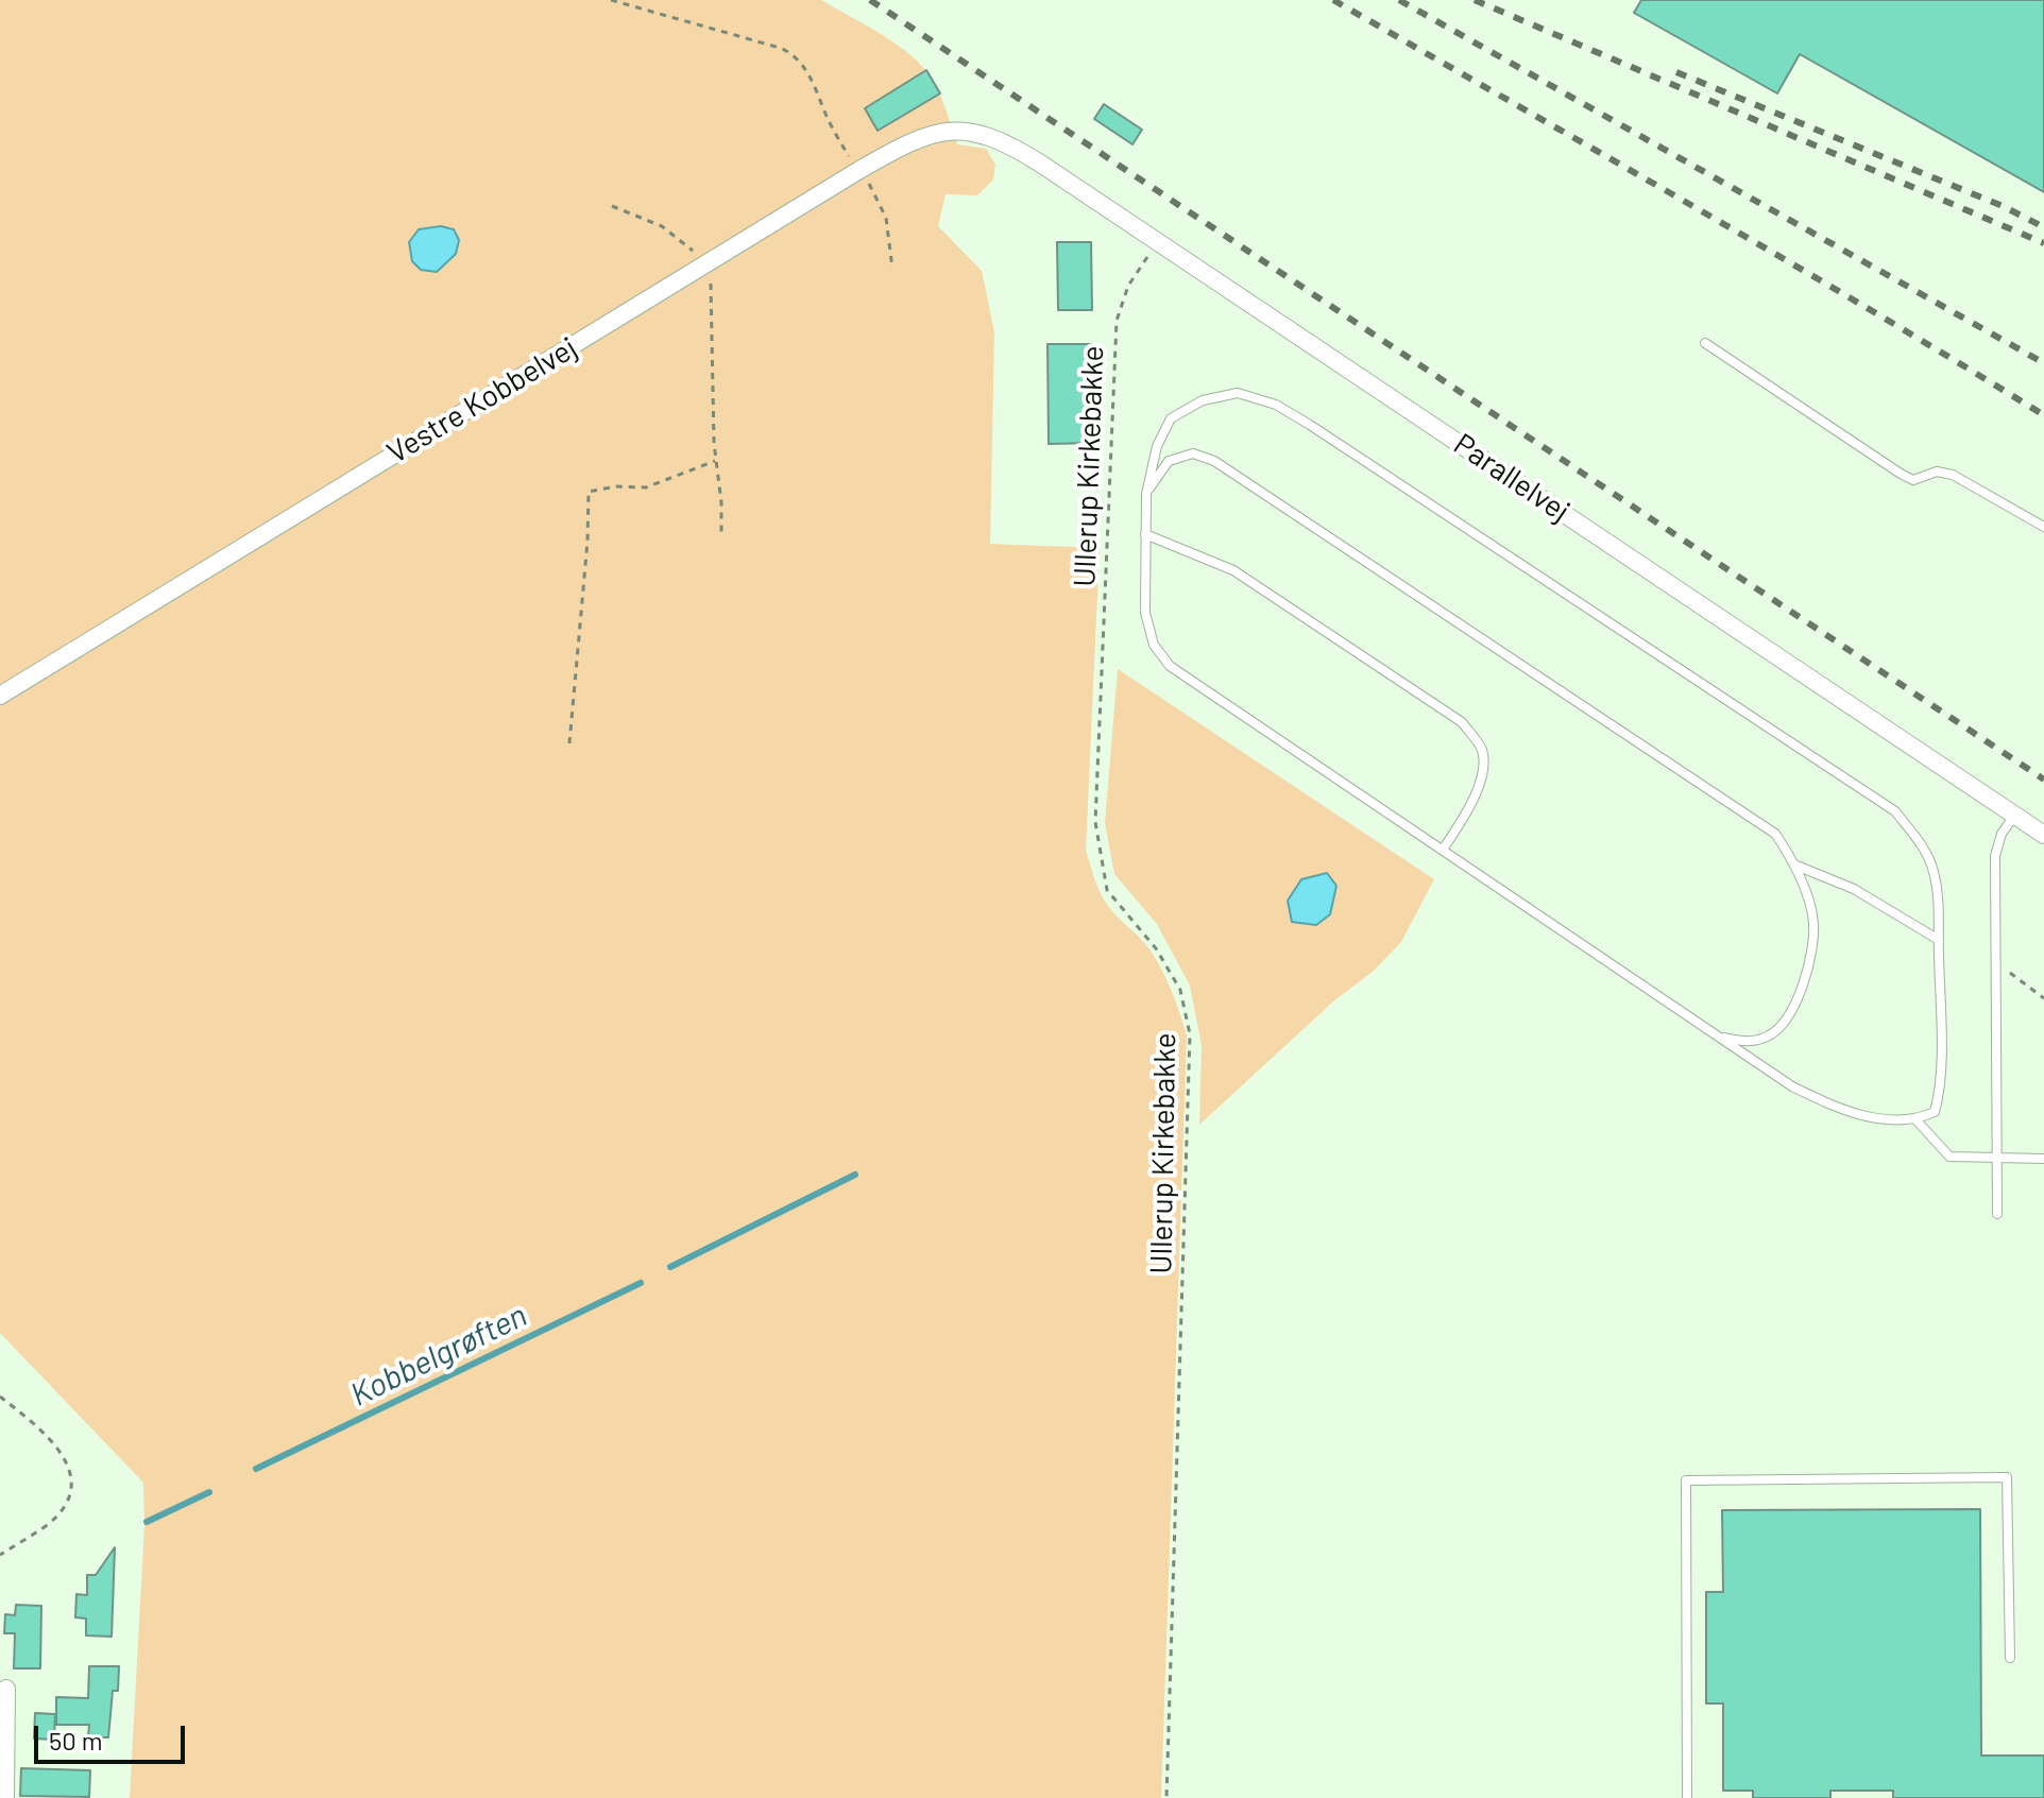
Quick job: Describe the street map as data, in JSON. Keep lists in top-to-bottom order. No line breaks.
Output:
{"streets":{"street":["Vestre Kobbelvej","Parallelvej"],"path":["Ullerup Kirkebakke"]},"crossings":[["Vestre Kobbelvej","Parallelvej"],["Ullerup Kirkebakke","Parallelvej"]],"water":["Kobbelgrøften"],"scale_bar":"50 m"}
